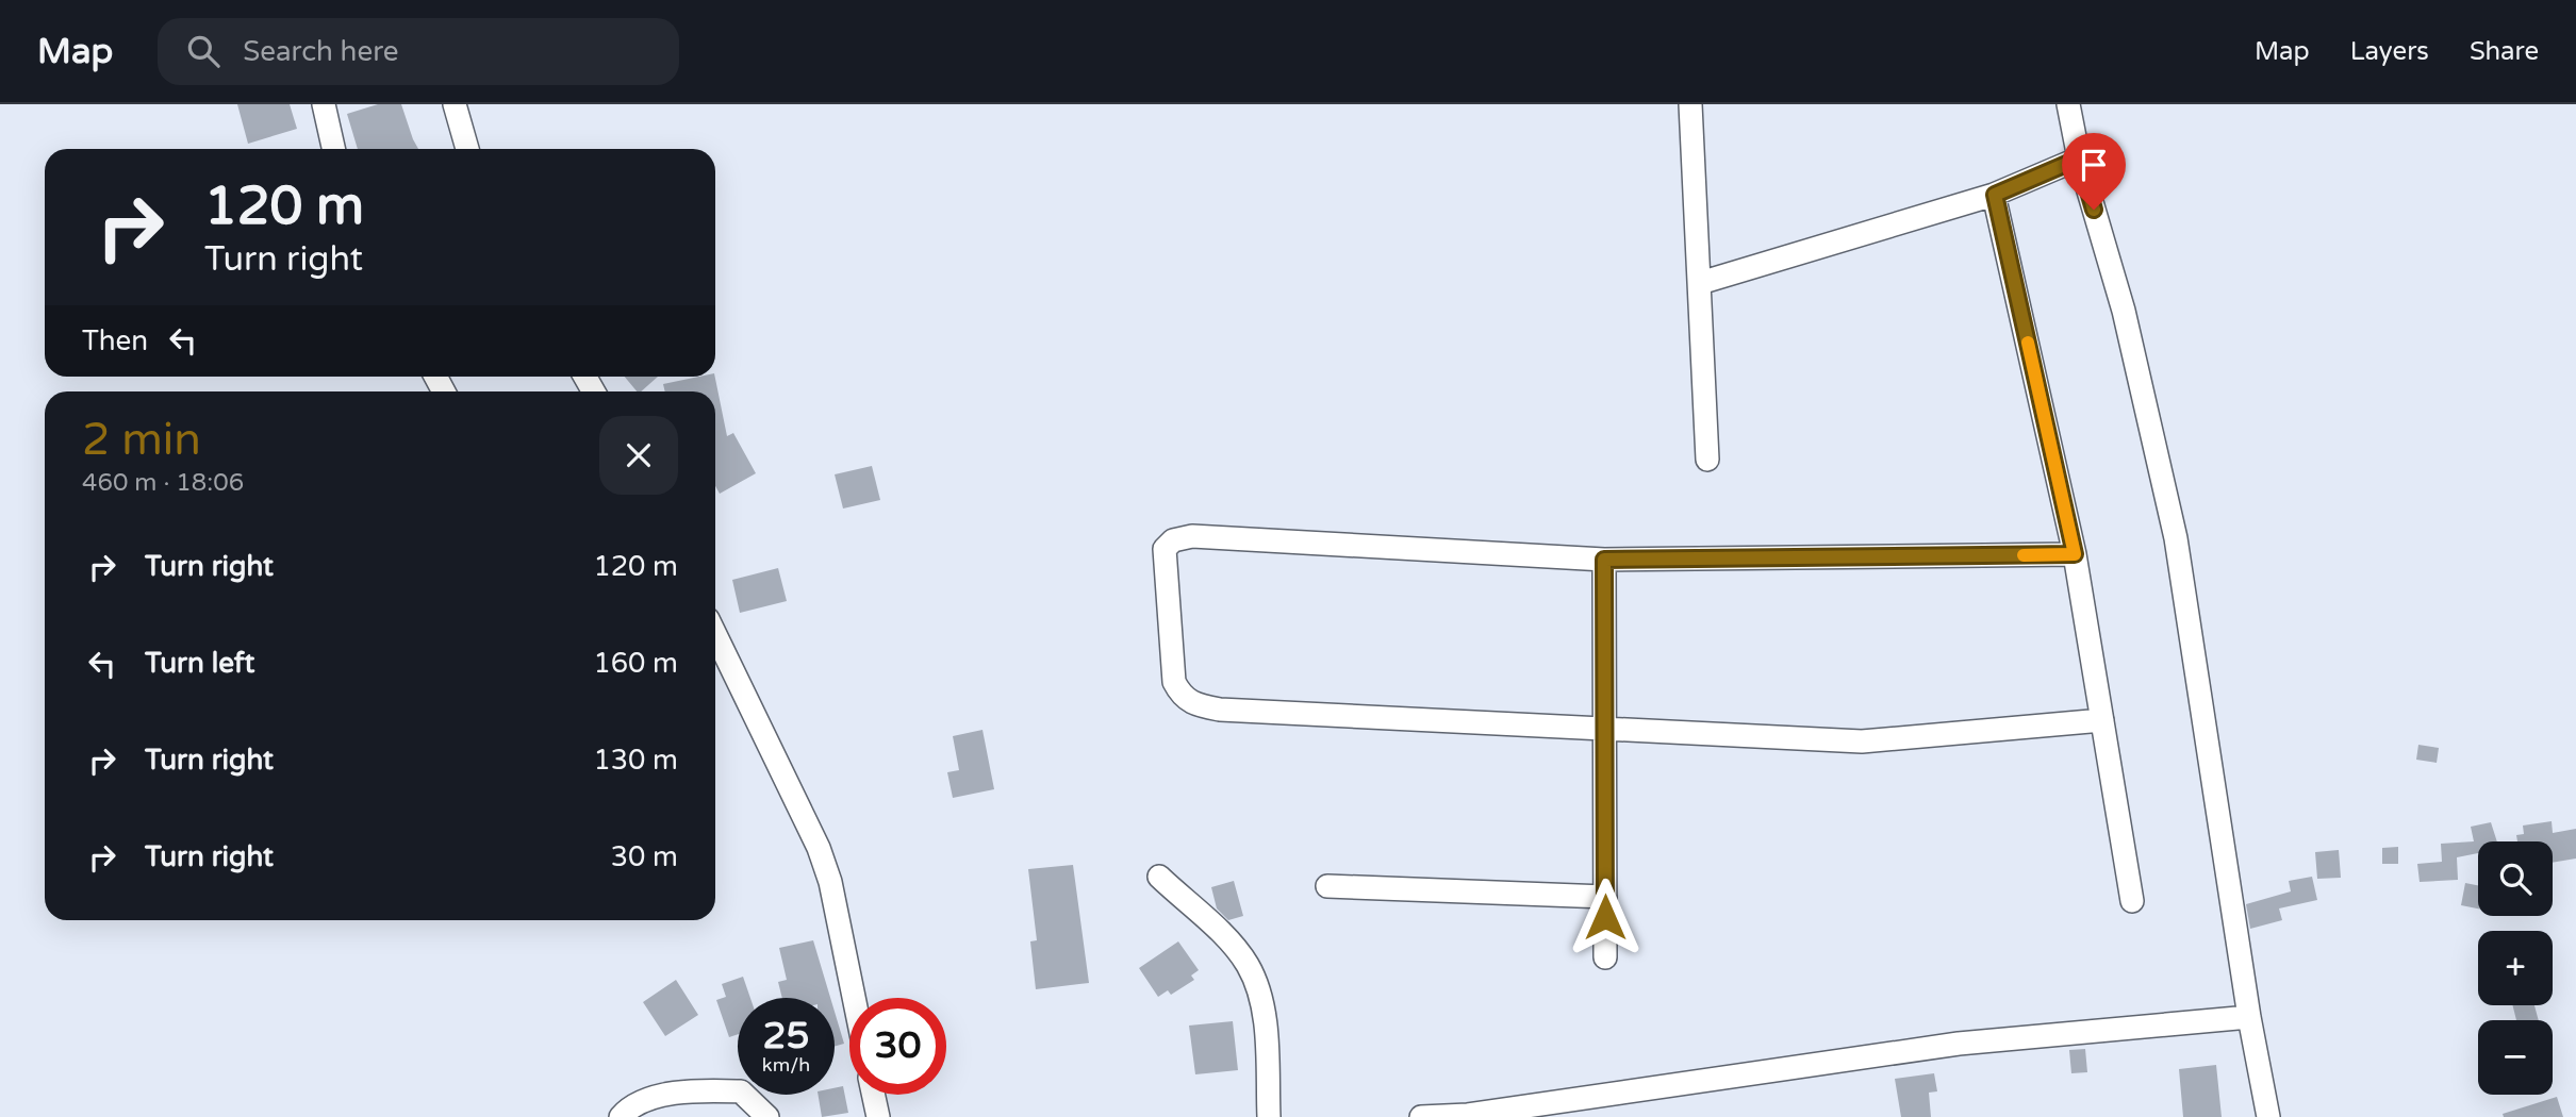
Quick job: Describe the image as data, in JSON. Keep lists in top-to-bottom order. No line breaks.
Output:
{"page":{"header":"Map","search":"Search here","nav":["Map","Layers","Share"],"turn":["120 m","Turn right"],"then":"Then","heading":["2 min","460 m · 18:06"],"list":[{"name":"Turn right","value":"120 m"},{"name":"Turn left","value":"160 m"},{"name":"Turn right","value":"130 m"},{"name":"Turn right","value":"30 m"}],"map_buttons":["+","−"],"speed":"25 km/h","limit":"30"}}
